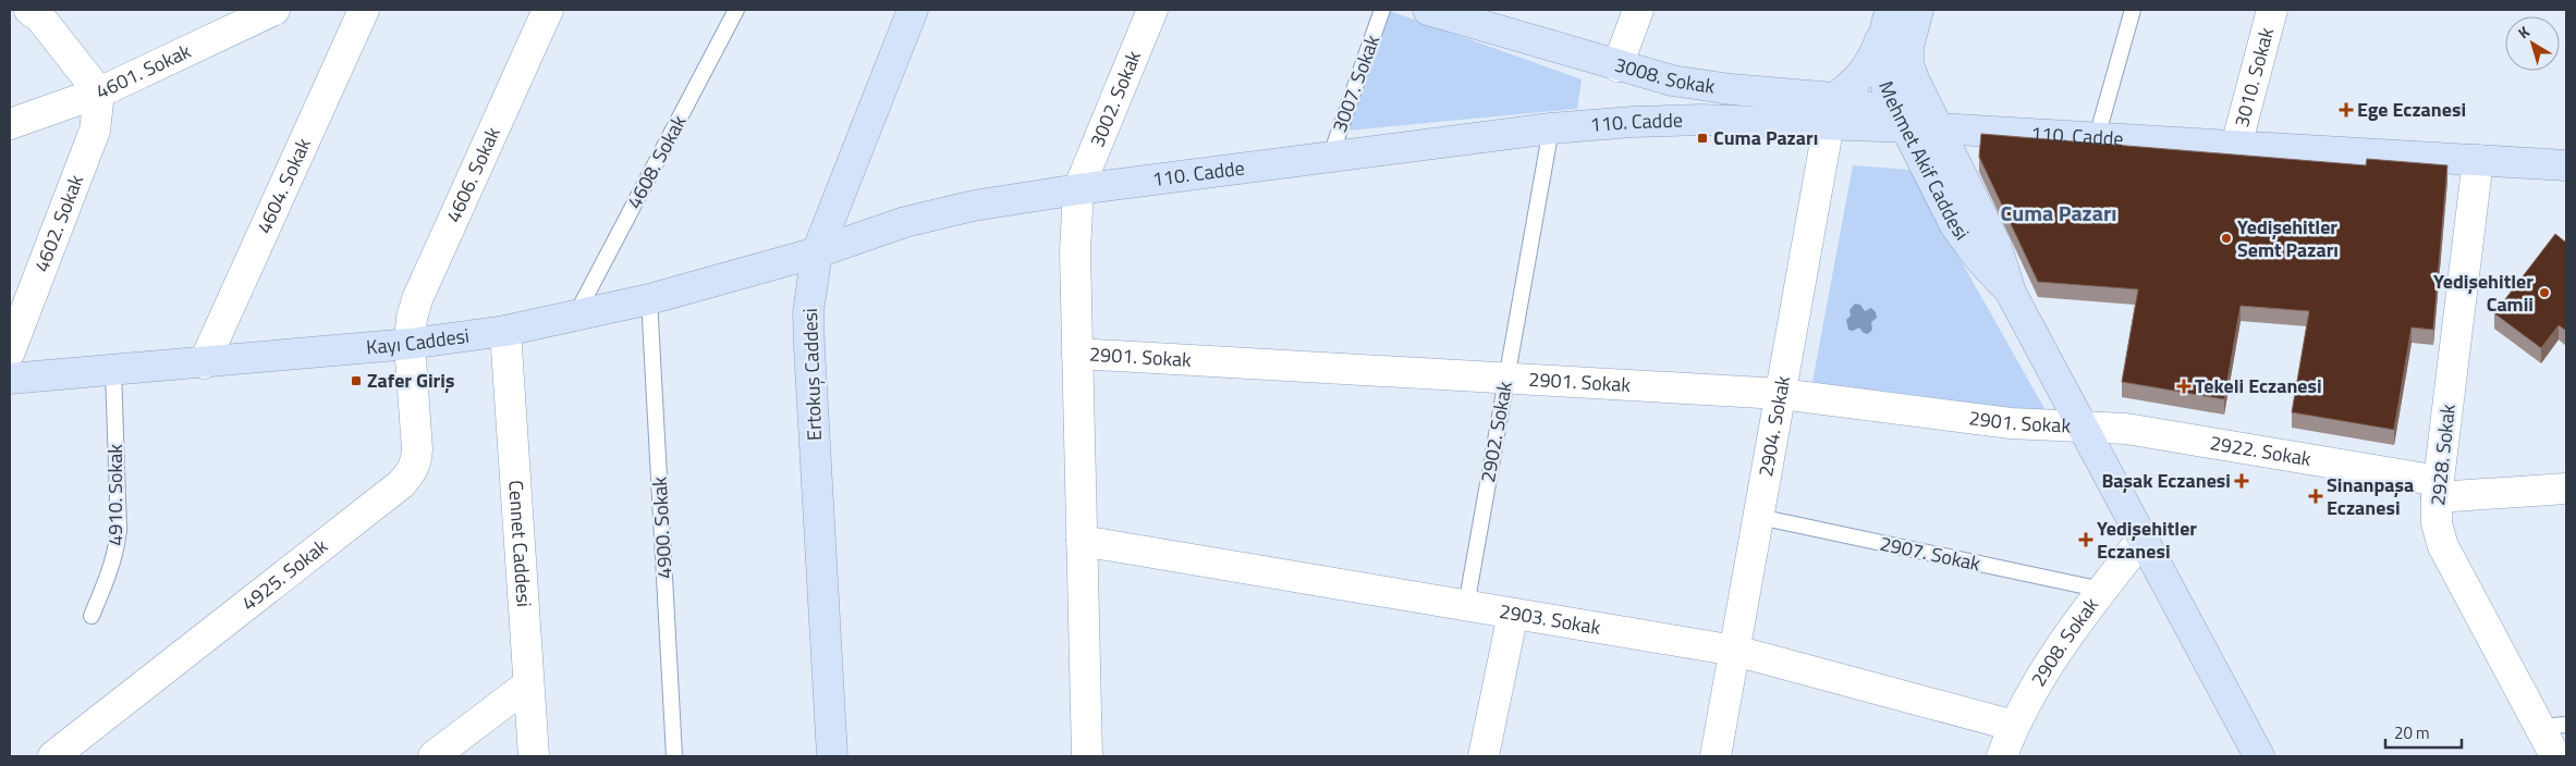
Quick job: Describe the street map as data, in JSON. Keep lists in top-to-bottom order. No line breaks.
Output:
{"streets":{"street":["4601. Sokak","3008. Sokak","3010. Sokak","3002. Sokak","110. Cadde","Mehmet Akif Caddesi","4606. Sokak","4604. Sokak","4602. Sokak","Kayı Caddesi","2901. Sokak","Ertokuş Caddesi","2904. Sokak","2922. Sokak","2928. Sokak","Cennet Caddesi","4925. Sokak","2903. Sokak","2908. Sokak"],"lane":["3007. Sokak","4608. Sokak","2902. Sokak","4910. Sokak","4900. Sokak","2907. Sokak"]},"crossings":[["4601. Sokak","4602. Sokak"],["3008. Sokak","110. Cadde"],["3008. Sokak","2904. Sokak"],["3010. Sokak","110. Cadde"],["3007. Sokak","110. Cadde"],["3002. Sokak","110. Cadde"],["3002. Sokak","2901. Sokak"],["3002. Sokak","2903. Sokak"],["110. Cadde","Mehmet Akif Caddesi"],["110. Cadde","Kayı Caddesi"],["110. Cadde","Ertokuş Caddesi"],["110. Cadde","2904. Sokak"],["110. Cadde","2902. Sokak"],["110. Cadde","2928. Sokak"],["Mehmet Akif Caddesi","2901. Sokak"],["Mehmet Akif Caddesi","2922. Sokak"],["Mehmet Akif Caddesi","2908. Sokak"],["4608. Sokak","Kayı Caddesi"],["4606. Sokak","Kayı Caddesi"],["4606. Sokak","4925. Sokak"],["4604. Sokak","Kayı Caddesi"],["Kayı Caddesi","Ertokuş Caddesi"],["Kayı Caddesi","4910. Sokak"],["Kayı Caddesi","4900. Sokak"],["Kayı Caddesi","Cennet Caddesi"],["Kayı Caddesi","4925. Sokak"],["2901. Sokak","2904. Sokak"],["2901. Sokak","2902. Sokak"],["2901. Sokak","2922. Sokak"],["2904. Sokak","2907. Sokak"],["2904. Sokak","2903. Sokak"],["2902. Sokak","2903. Sokak"],["2922. Sokak","2928. Sokak"],["2907. Sokak","2908. Sokak"],["2903. Sokak","2908. Sokak"]],"districts":["Cuma Pazarı"],"places":{"health":["Ege Eczanesi","Tekeli Eczanesi","Başak Eczanesi","Sinanpaşa Eczanesi","Yedişehitler Eczanesi"],"transit":["Cuma Pazarı","Zafer Giriş"],"other":["Yedişehitler Semt Pazarı","Yedişehitler Camii"]},"scale_bar":"20 m","north":"top left"}
